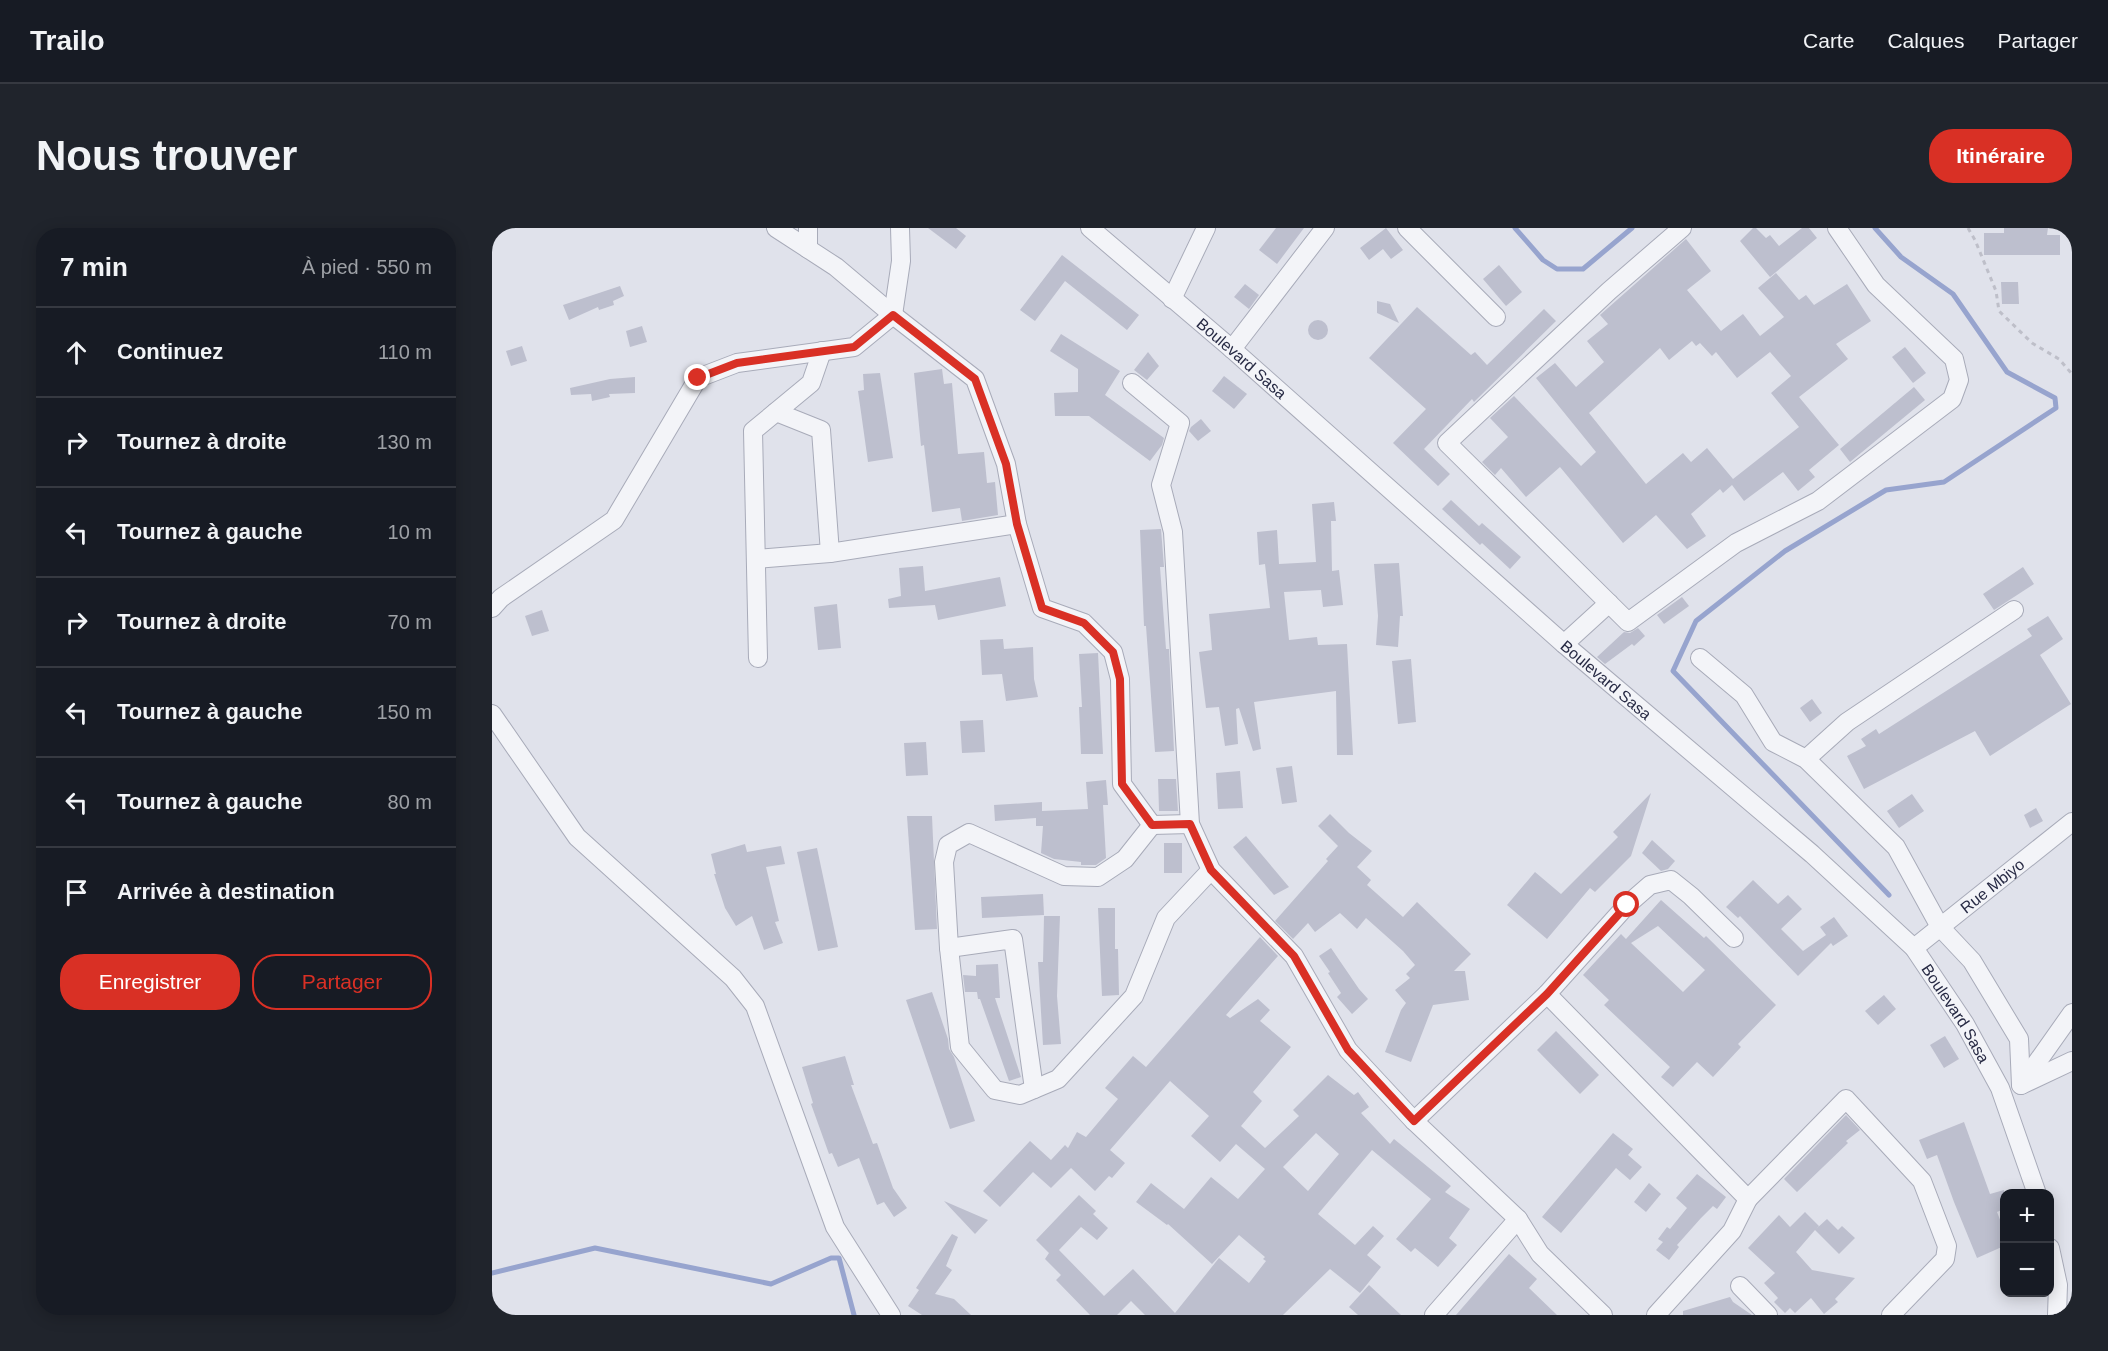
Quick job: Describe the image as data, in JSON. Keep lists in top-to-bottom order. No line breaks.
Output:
{"streets":{"street":["Boulevard Sasa","Rue Mbiyo"]},"crossings":[["Boulevard Sasa","Rue Mbiyo"]],"page":{"header":"Trailo","nav":["Carte","Calques","Partager"],"buttons":["Itinéraire",["Enregistrer","Partager"]],"title":"Nous trouver","heading":["7 min","À pied · 550 m"],"list":[["Continuez","110 m"],["Tournez à droite","130 m"],["Tournez à gauche","10 m"],["Tournez à droite","70 m"],["Tournez à gauche","150 m"],["Tournez à gauche","80 m"],"Arrivée à destination"],"map_buttons":["+","−"]}}
